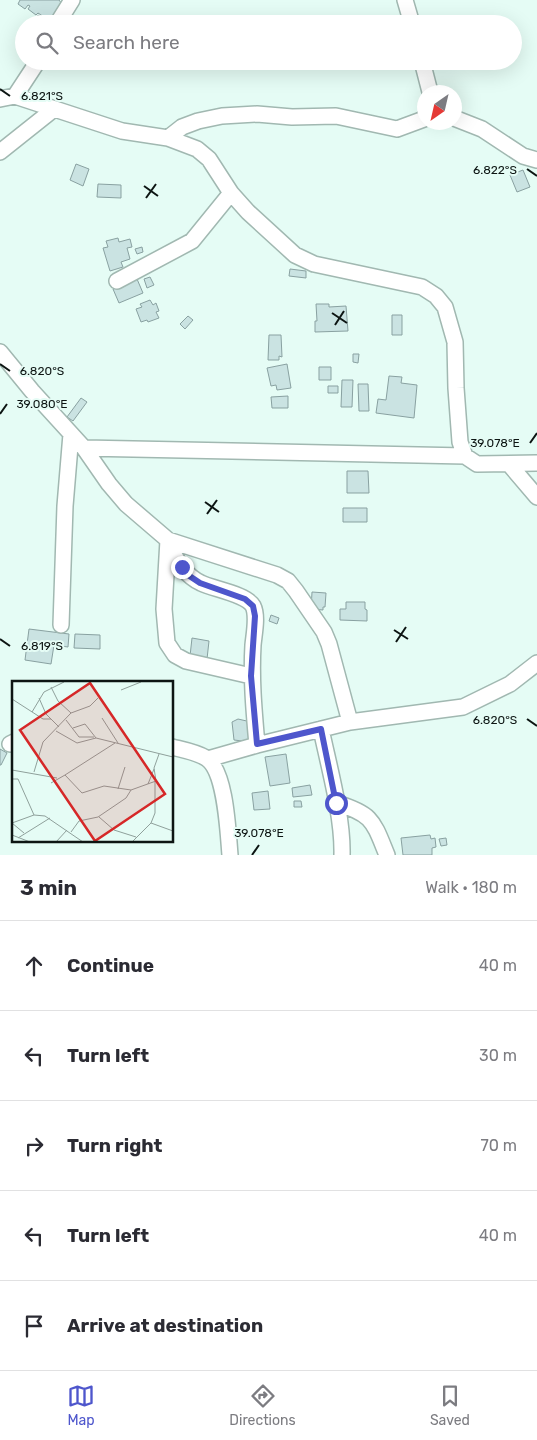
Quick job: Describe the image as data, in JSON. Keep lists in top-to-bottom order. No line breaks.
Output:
{"north":"bottom left","page":{"search":"Search here","heading":["3 min","Walk · 180 m"],"list":[["Continue","40 m"],["Turn left","30 m"],["Turn right","70 m"],["Turn left","40 m"],"Arrive at destination"],"nav":["Map","Directions","Saved"]},"coordinates":["6.821°S","6.822°S","6.820°S","39.080°E","39.078°E","6.819°S"]}
